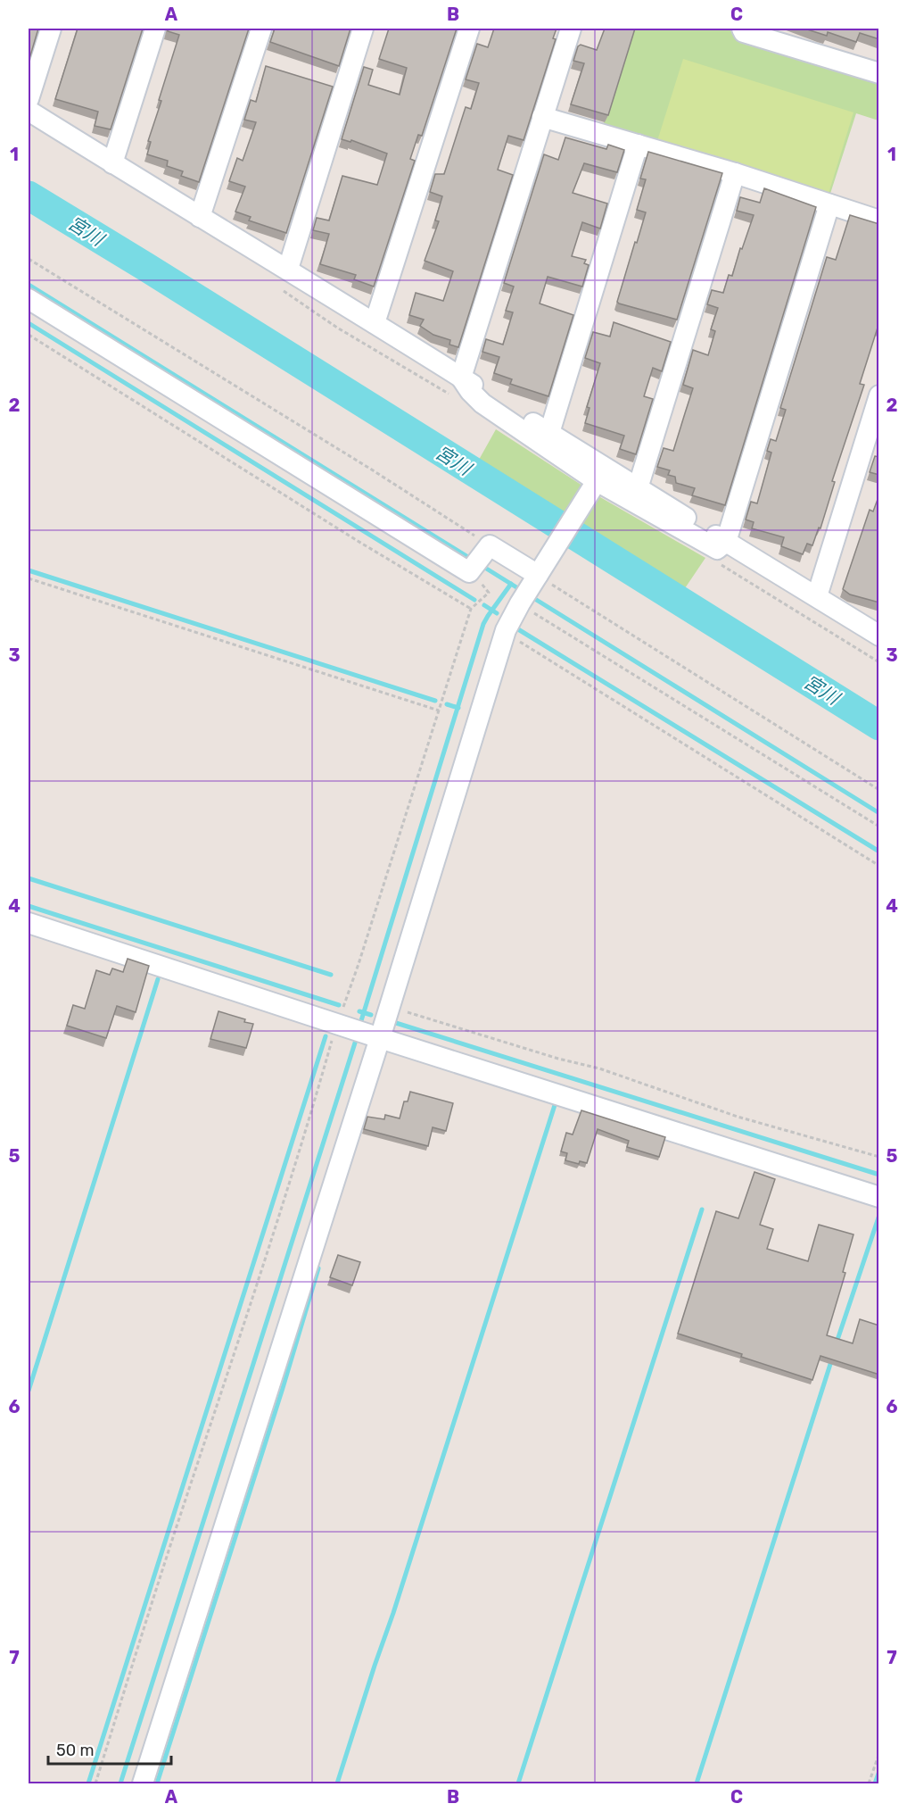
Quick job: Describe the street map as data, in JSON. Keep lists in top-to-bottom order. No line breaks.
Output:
{"water":["宮川"],"scale_bar":"50 m","grid":{"columns":["A","B","C"],"rows":["1","2","3","4","5","6","7"]}}
